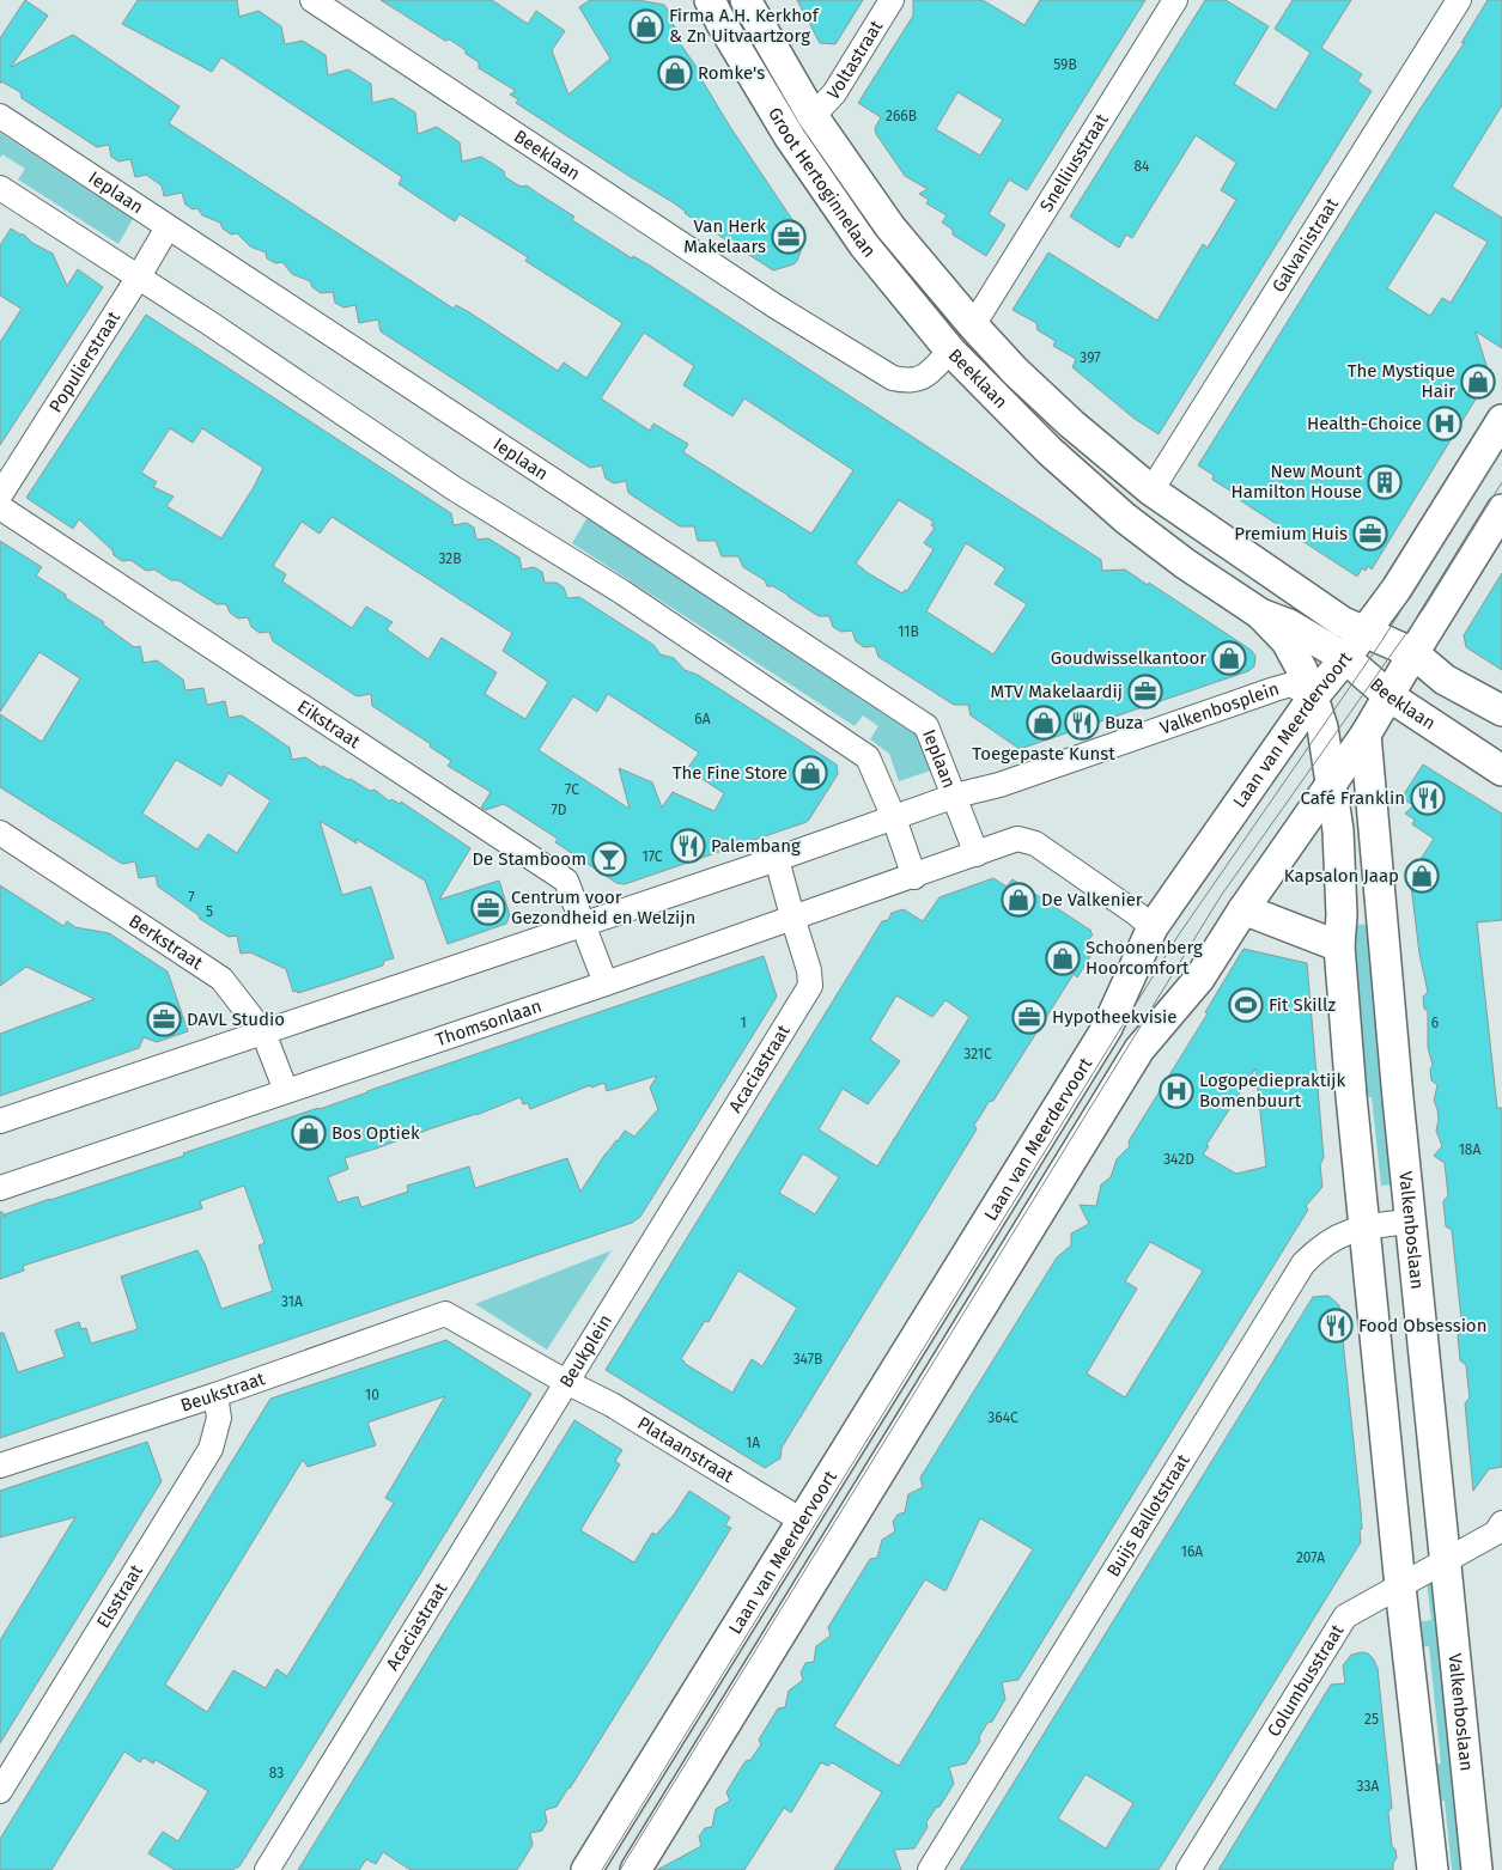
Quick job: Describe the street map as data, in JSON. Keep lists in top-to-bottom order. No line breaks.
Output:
{"streets":{"street":["Voltastraat","Beeklaan","Snelliusstraat","Groot Hertoginnelaan","Ieplaan","Galvanistraat","Populierstraat","Valkenbosplein","Eikstraat","Laan van Meerdervoort","Berkstraat","Thomsonlaan","Acaciastraat","Valkenboslaan","Beukplein","Beukstraat","Plataanstraat","Buijs Ballotstraat","Elsstraat","Columbusstraat"]},"crossings":[["Voltastraat","Groot Hertoginnelaan"],["Beeklaan","Snelliusstraat"],["Beeklaan","Groot Hertoginnelaan"],["Beeklaan","Galvanistraat"],["Beeklaan","Laan van Meerdervoort"],["Snelliusstraat","Groot Hertoginnelaan"],["Ieplaan","Populierstraat"],["Ieplaan","Valkenbosplein"],["Ieplaan","Thomsonlaan"],["Valkenbosplein","Laan van Meerdervoort"],["Eikstraat","Thomsonlaan"],["Laan van Meerdervoort","Plataanstraat"],["Berkstraat","Thomsonlaan"],["Thomsonlaan","Acaciastraat"],["Acaciastraat","Beukplein"],["Acaciastraat","Plataanstraat"],["Valkenboslaan","Buijs Ballotstraat"],["Valkenboslaan","Columbusstraat"],["Beukplein","Beukstraat"],["Beukplein","Plataanstraat"],["Beukstraat","Elsstraat"]],"places":{"shop":["Firma A.H. Kerkhof & Zn Uitvaartzorg","Romke's","The Mystique Hair","Goudwisselkantoor","Toegepaste Kunst","The Fine Store","Kapsalon Jaap","De Valkenier","Schoonenberg Hoorcomfort","Bos Optiek"],"office":["Van Herk Makelaars","Premium Huis","MTV Makelaardij","Centrum voor Gezondheid en Welzijn","Hypotheekvisie","DAVL Studio"],"hospital":["Health-Choice","Logopediepraktijk Bomenbuurt"],"building":["New Mount Hamilton House"],"restaurant":["Buza","Café Franklin","Palembang","Food Obsession"],"bar":["De Stamboom"],"sports":["Fit Skillz"]},"house_numbers":["59B","266B","84","397","32B","11B","6A","7C","7D","17C","7","5","1","6","321C","18A","342D","31A","347B","10","364C","1A","16A","207A","25","83","33A"]}
